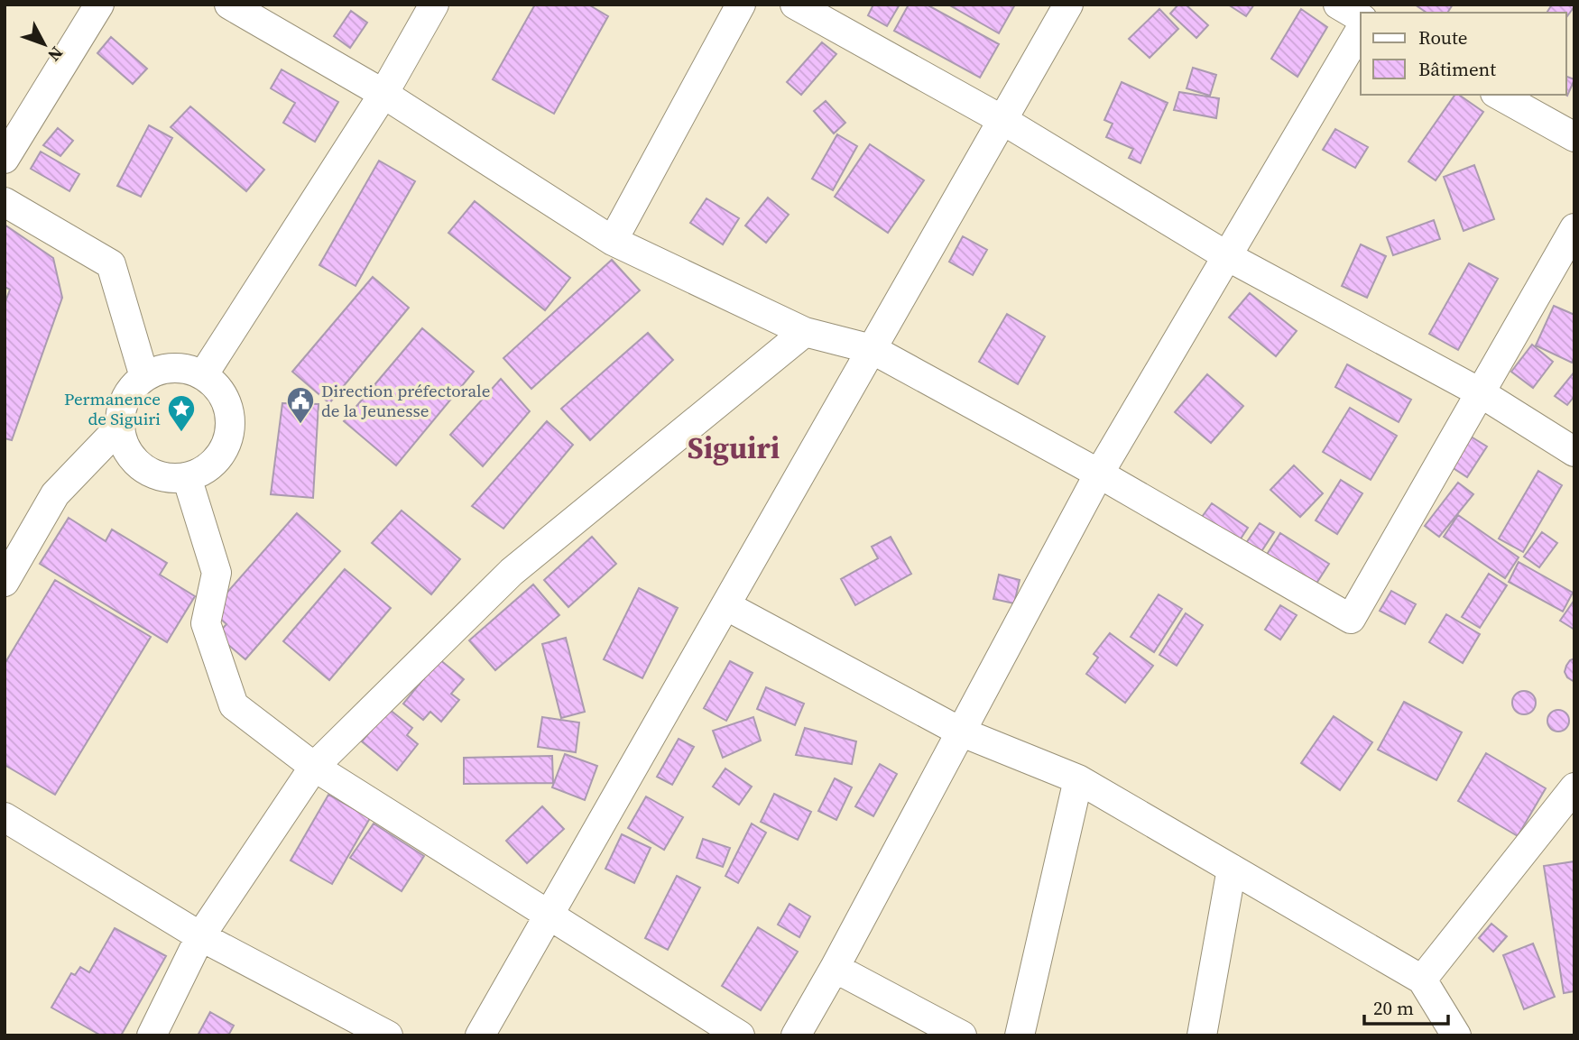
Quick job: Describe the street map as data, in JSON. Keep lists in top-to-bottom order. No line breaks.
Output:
{"districts":["Siguiri"],"places":{"public building":["Direction préfectorale de la Jeunesse"],"place":["Permanence de Siguiri"]},"legend":["Route","Bâtiment"],"scale_bar":"20 m","north":"bottom right"}
